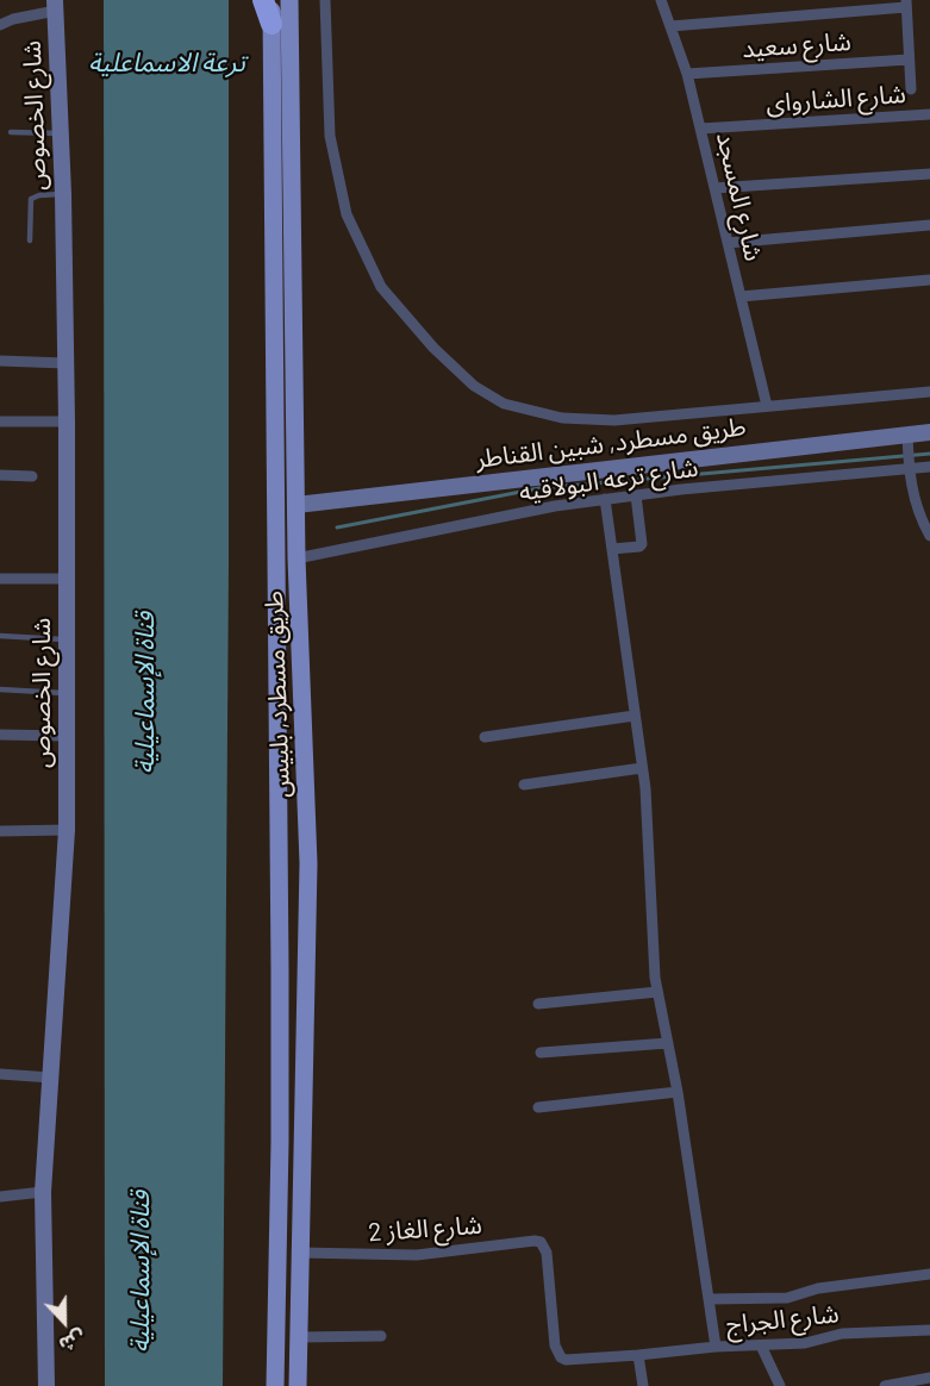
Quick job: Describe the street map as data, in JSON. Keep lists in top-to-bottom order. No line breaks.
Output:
{"streets":{"main road":["شارع الخصوص","طريق مسطرد, شبين القناطر","طريق مسطرد, بلبيس"],"street":["شارع سعيد","شارع الشارواى","شارع المسجد","شارع ترعه البولاقيه","شارع الغاز 2","شارع الجراج"]},"crossings":[["شارع سعيد","شارع المسجد"],["شارع الشارواى","شارع المسجد"],["طريق مسطرد, شبين القناطر","طريق مسطرد, بلبيس"],["شارع ترعه البولاقيه","طريق مسطرد, بلبيس"],["طريق مسطرد, بلبيس","شارع الغاز 2"],["شارع الغاز 2","شارع الجراج"]],"water":["ترعة الاسماعلية","قناة الإسماعيلية"],"north":"bottom"}
